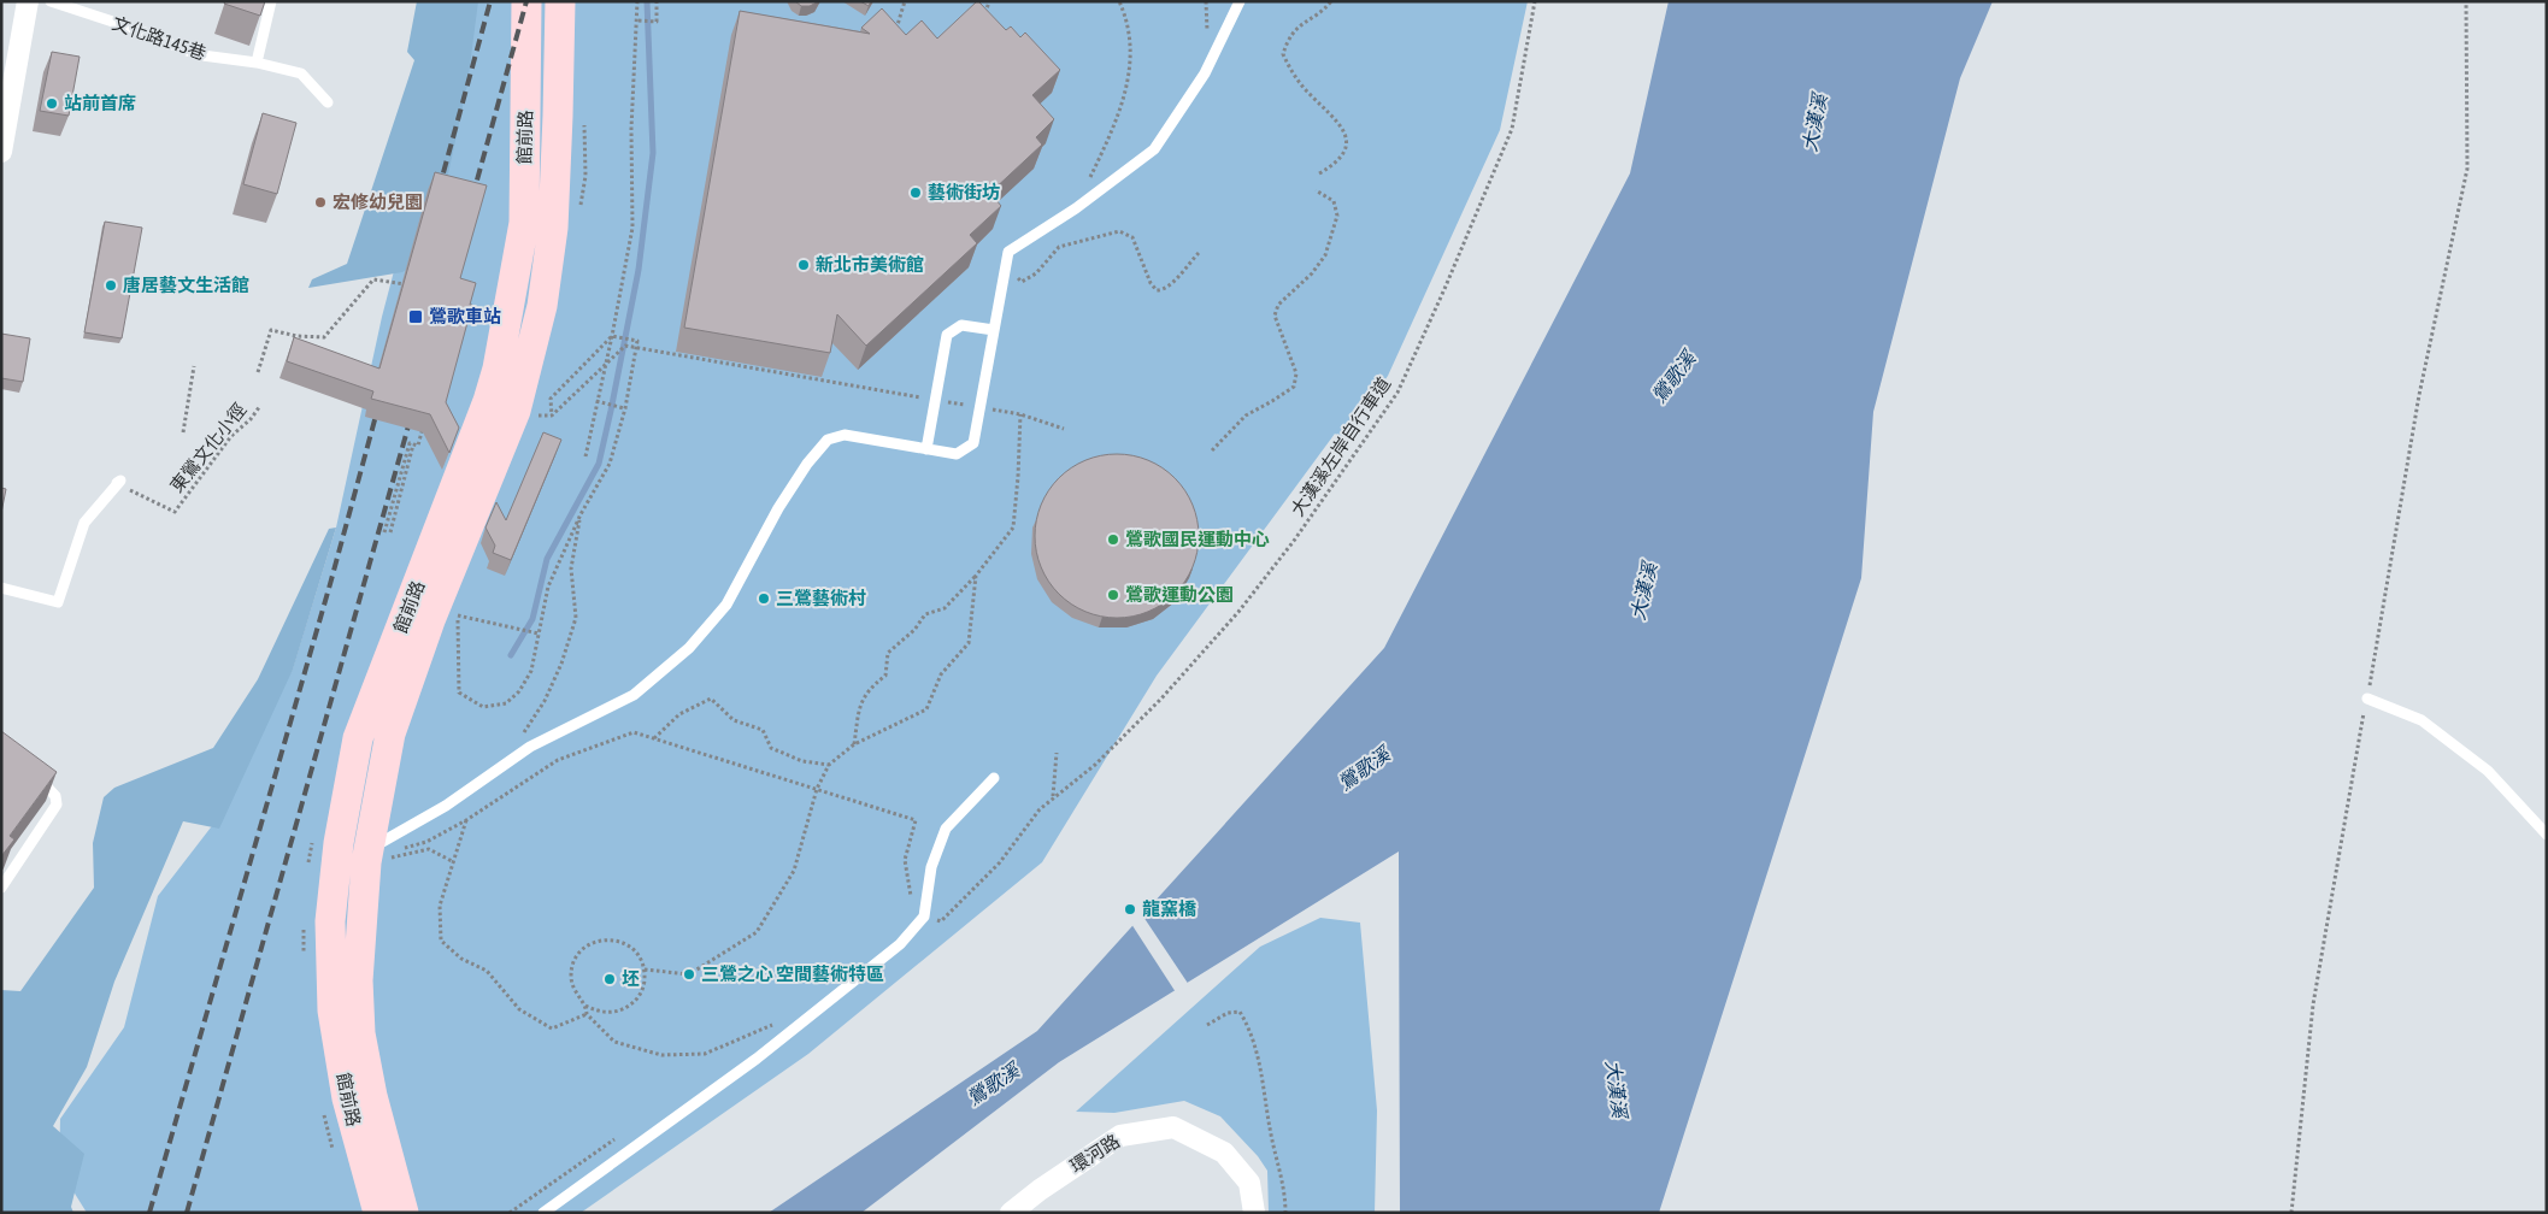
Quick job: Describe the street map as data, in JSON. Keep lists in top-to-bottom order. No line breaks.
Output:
{"streets":{"street":["館前路","環河路"],"lane":["文化路145巷"],"path":["大漢溪左岸自行車道","東鶯文化小徑"]},"water":["大漢溪","鶯歌溪"],"places":{"other":["站前首席","藝術街坊","宏修幼兒園","新北市美術館","唐居藝文生活館","鶯歌國民運動中心","鶯歌運動公園","三鶯藝術村","龍窯橋","三鶯之心 空間藝術特區","坯"],"transit":["鶯歌車站"]}}
